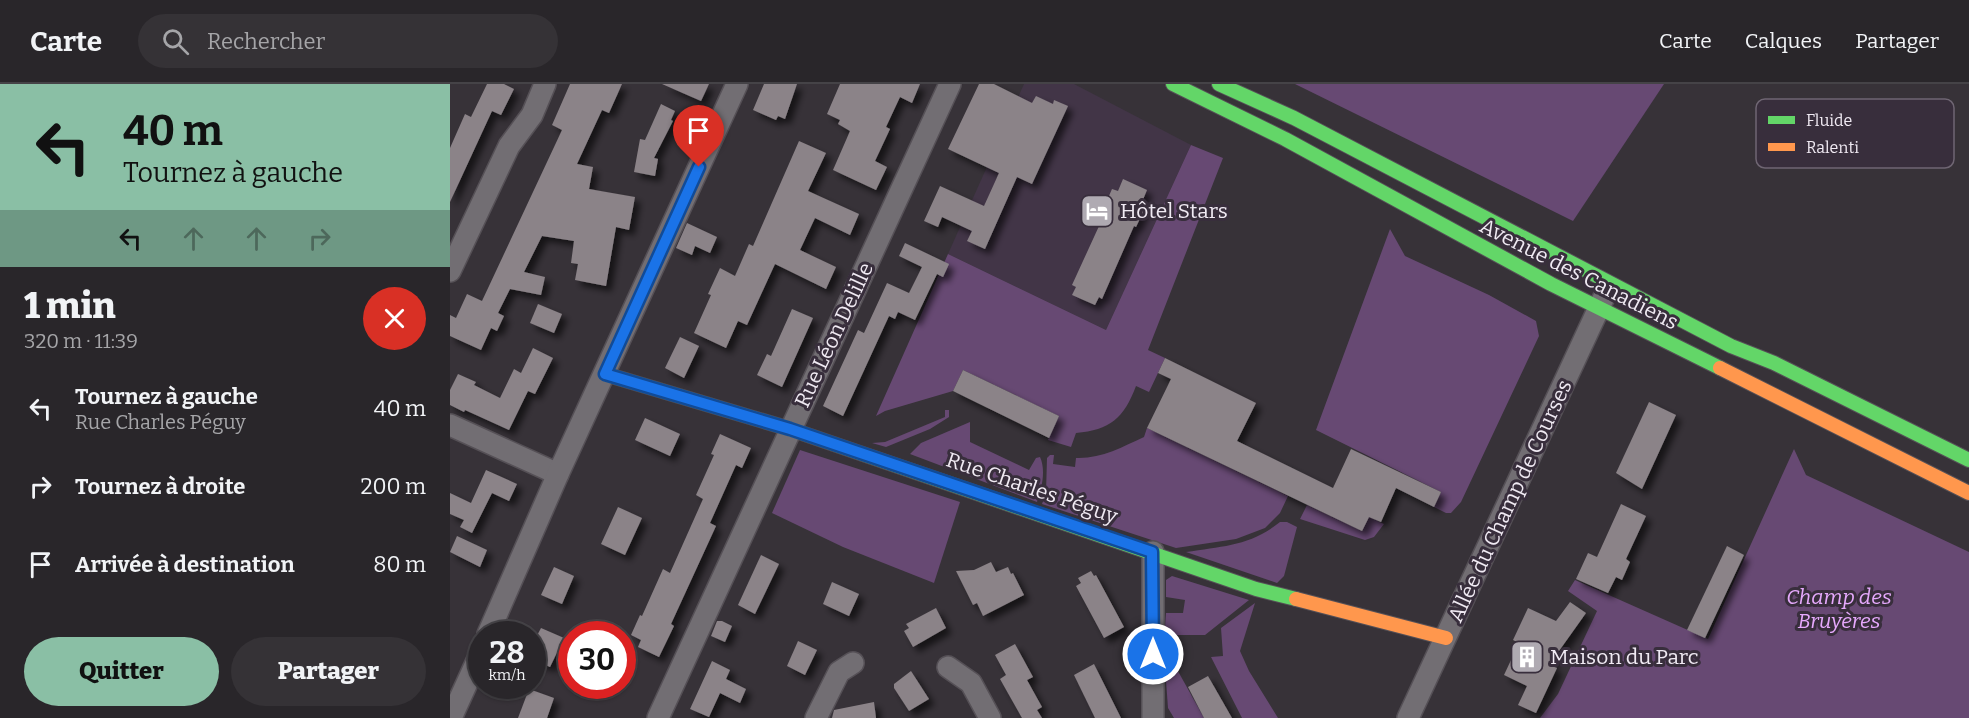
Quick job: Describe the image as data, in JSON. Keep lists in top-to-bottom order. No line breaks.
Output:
{"streets":{"main road":["Avenue des Canadiens","Rue Charles Péguy"],"street":["Rue Léon Delille","Allée du Champ de Courses"]},"crossings":[["Avenue des Canadiens","Allée du Champ de Courses"],["Rue Léon Delille","Rue Charles Péguy"],["Rue Charles Péguy","Allée du Champ de Courses"]],"parks":["Champ des Bruyères"],"places":{"hotel":["Hôtel Stars"],"building":["Maison du Parc"]},"legend":["Fluide","Ralenti"],"page":{"header":"Carte","search":"Rechercher","nav":["Carte","Calques","Partager"],"turn":["40 m","Tournez à gauche"],"heading":["1 min","320 m · 11:39"],"list":[{"name":"Tournez à gauche","note":"Rue Charles Péguy","value":"40 m"},{"name":"Tournez à droite","value":"200 m"},{"name":"Arrivée à destination","value":"80 m"}],"speed":"28 km/h","limit":"30","buttons":["Quitter","Partager"]}}
